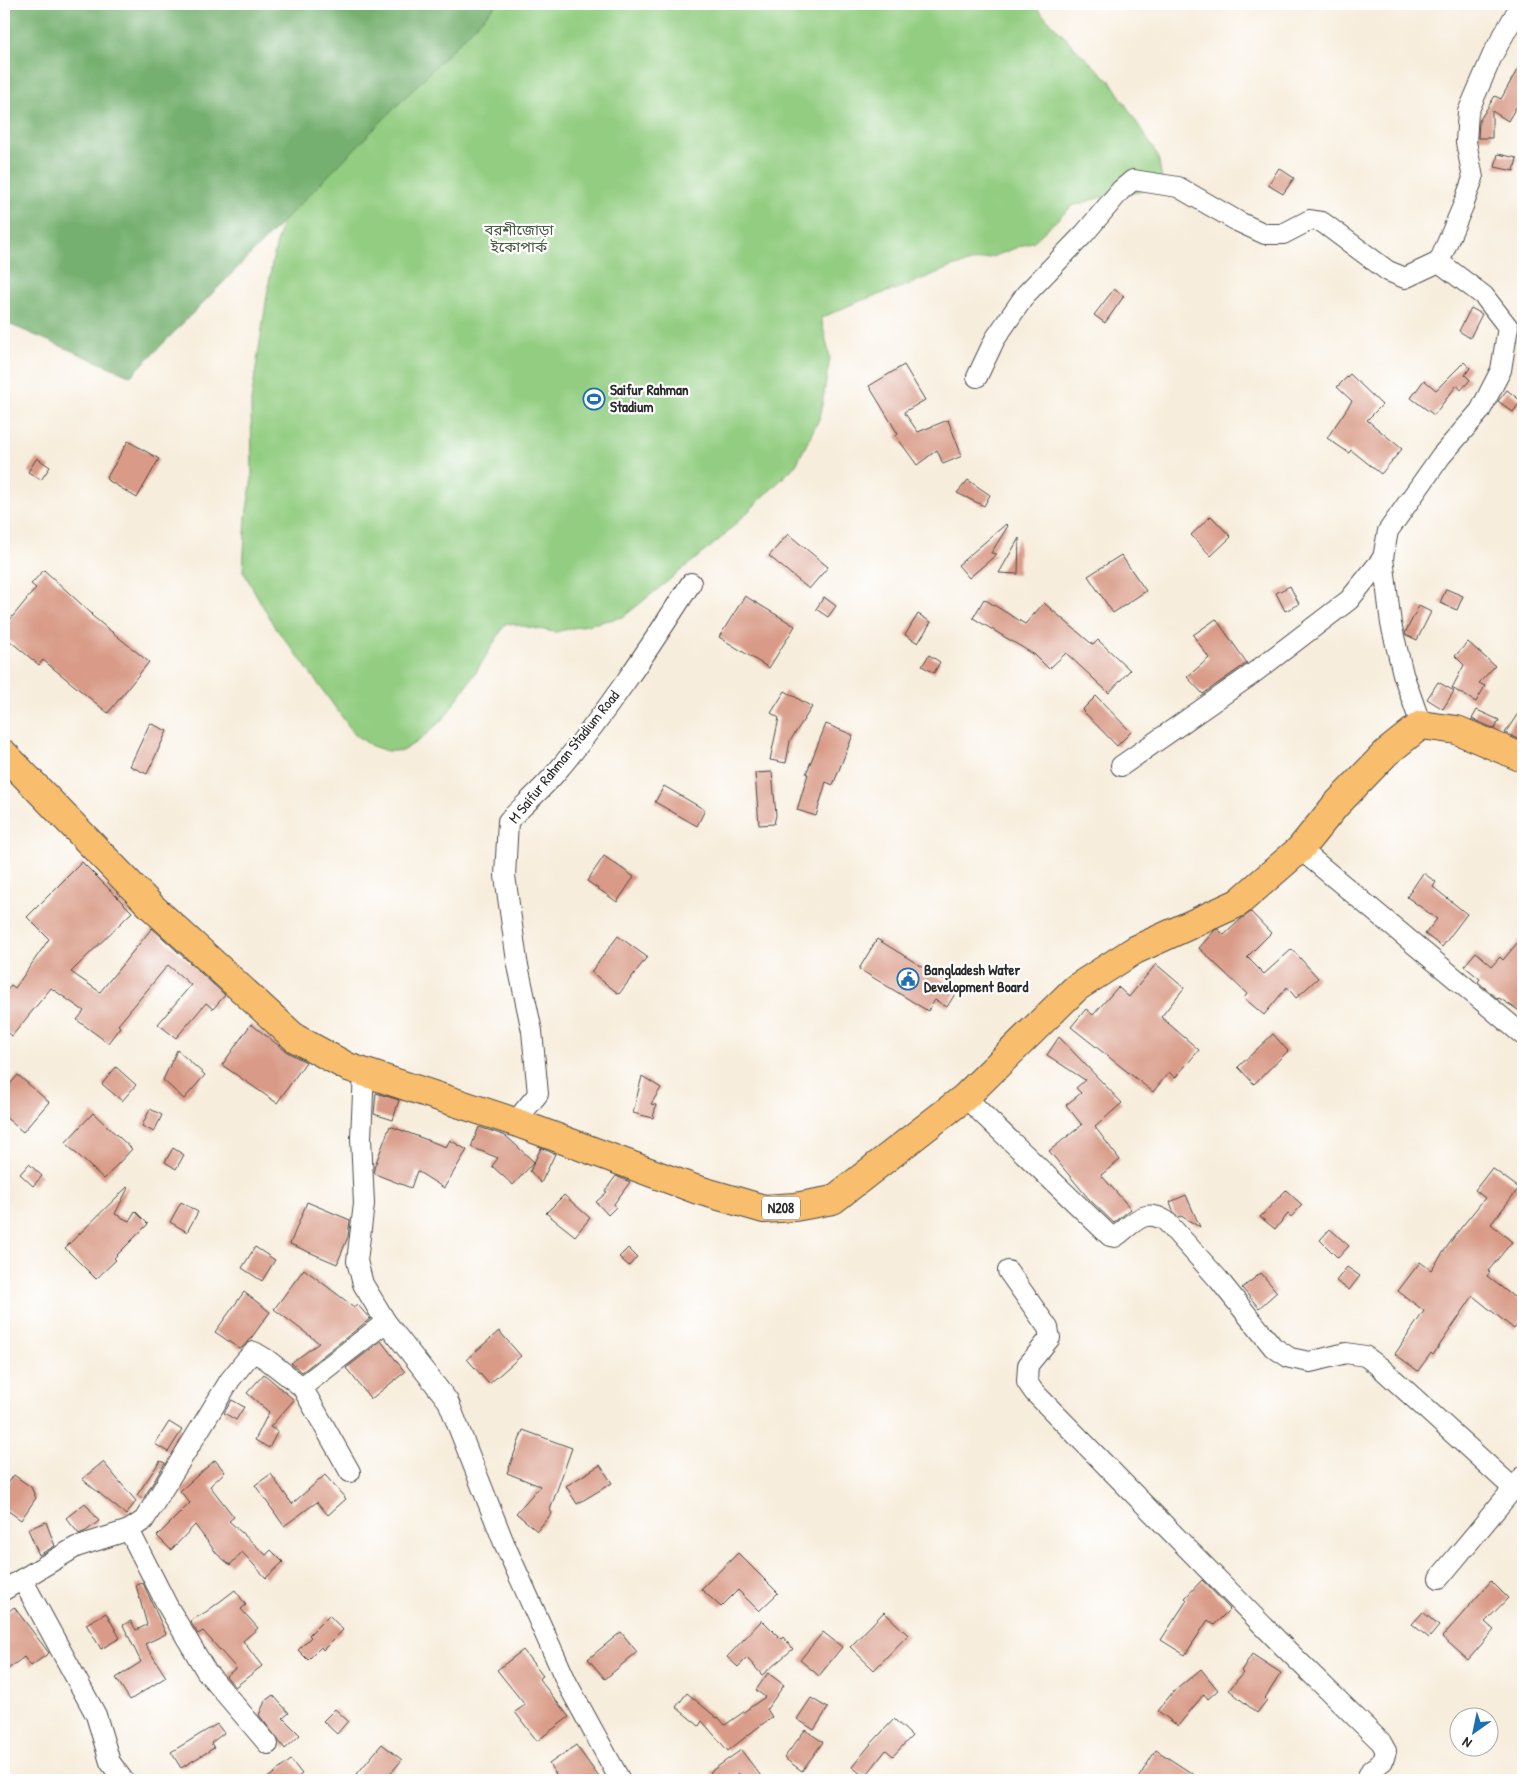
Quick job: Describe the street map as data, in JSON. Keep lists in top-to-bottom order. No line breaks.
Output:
{"streets":{"highway":["N208"],"street":["M Saifur Rahman Stadium Road"]},"crossings":[["M Saifur Rahman Stadium Road","N208"]],"parks":["বরশীজোড়া ইকোপার্ক"],"places":{"sports":["Saifur Rahman Stadium"],"public building":["Bangladesh Water Development Board"]},"north":"bottom left"}
